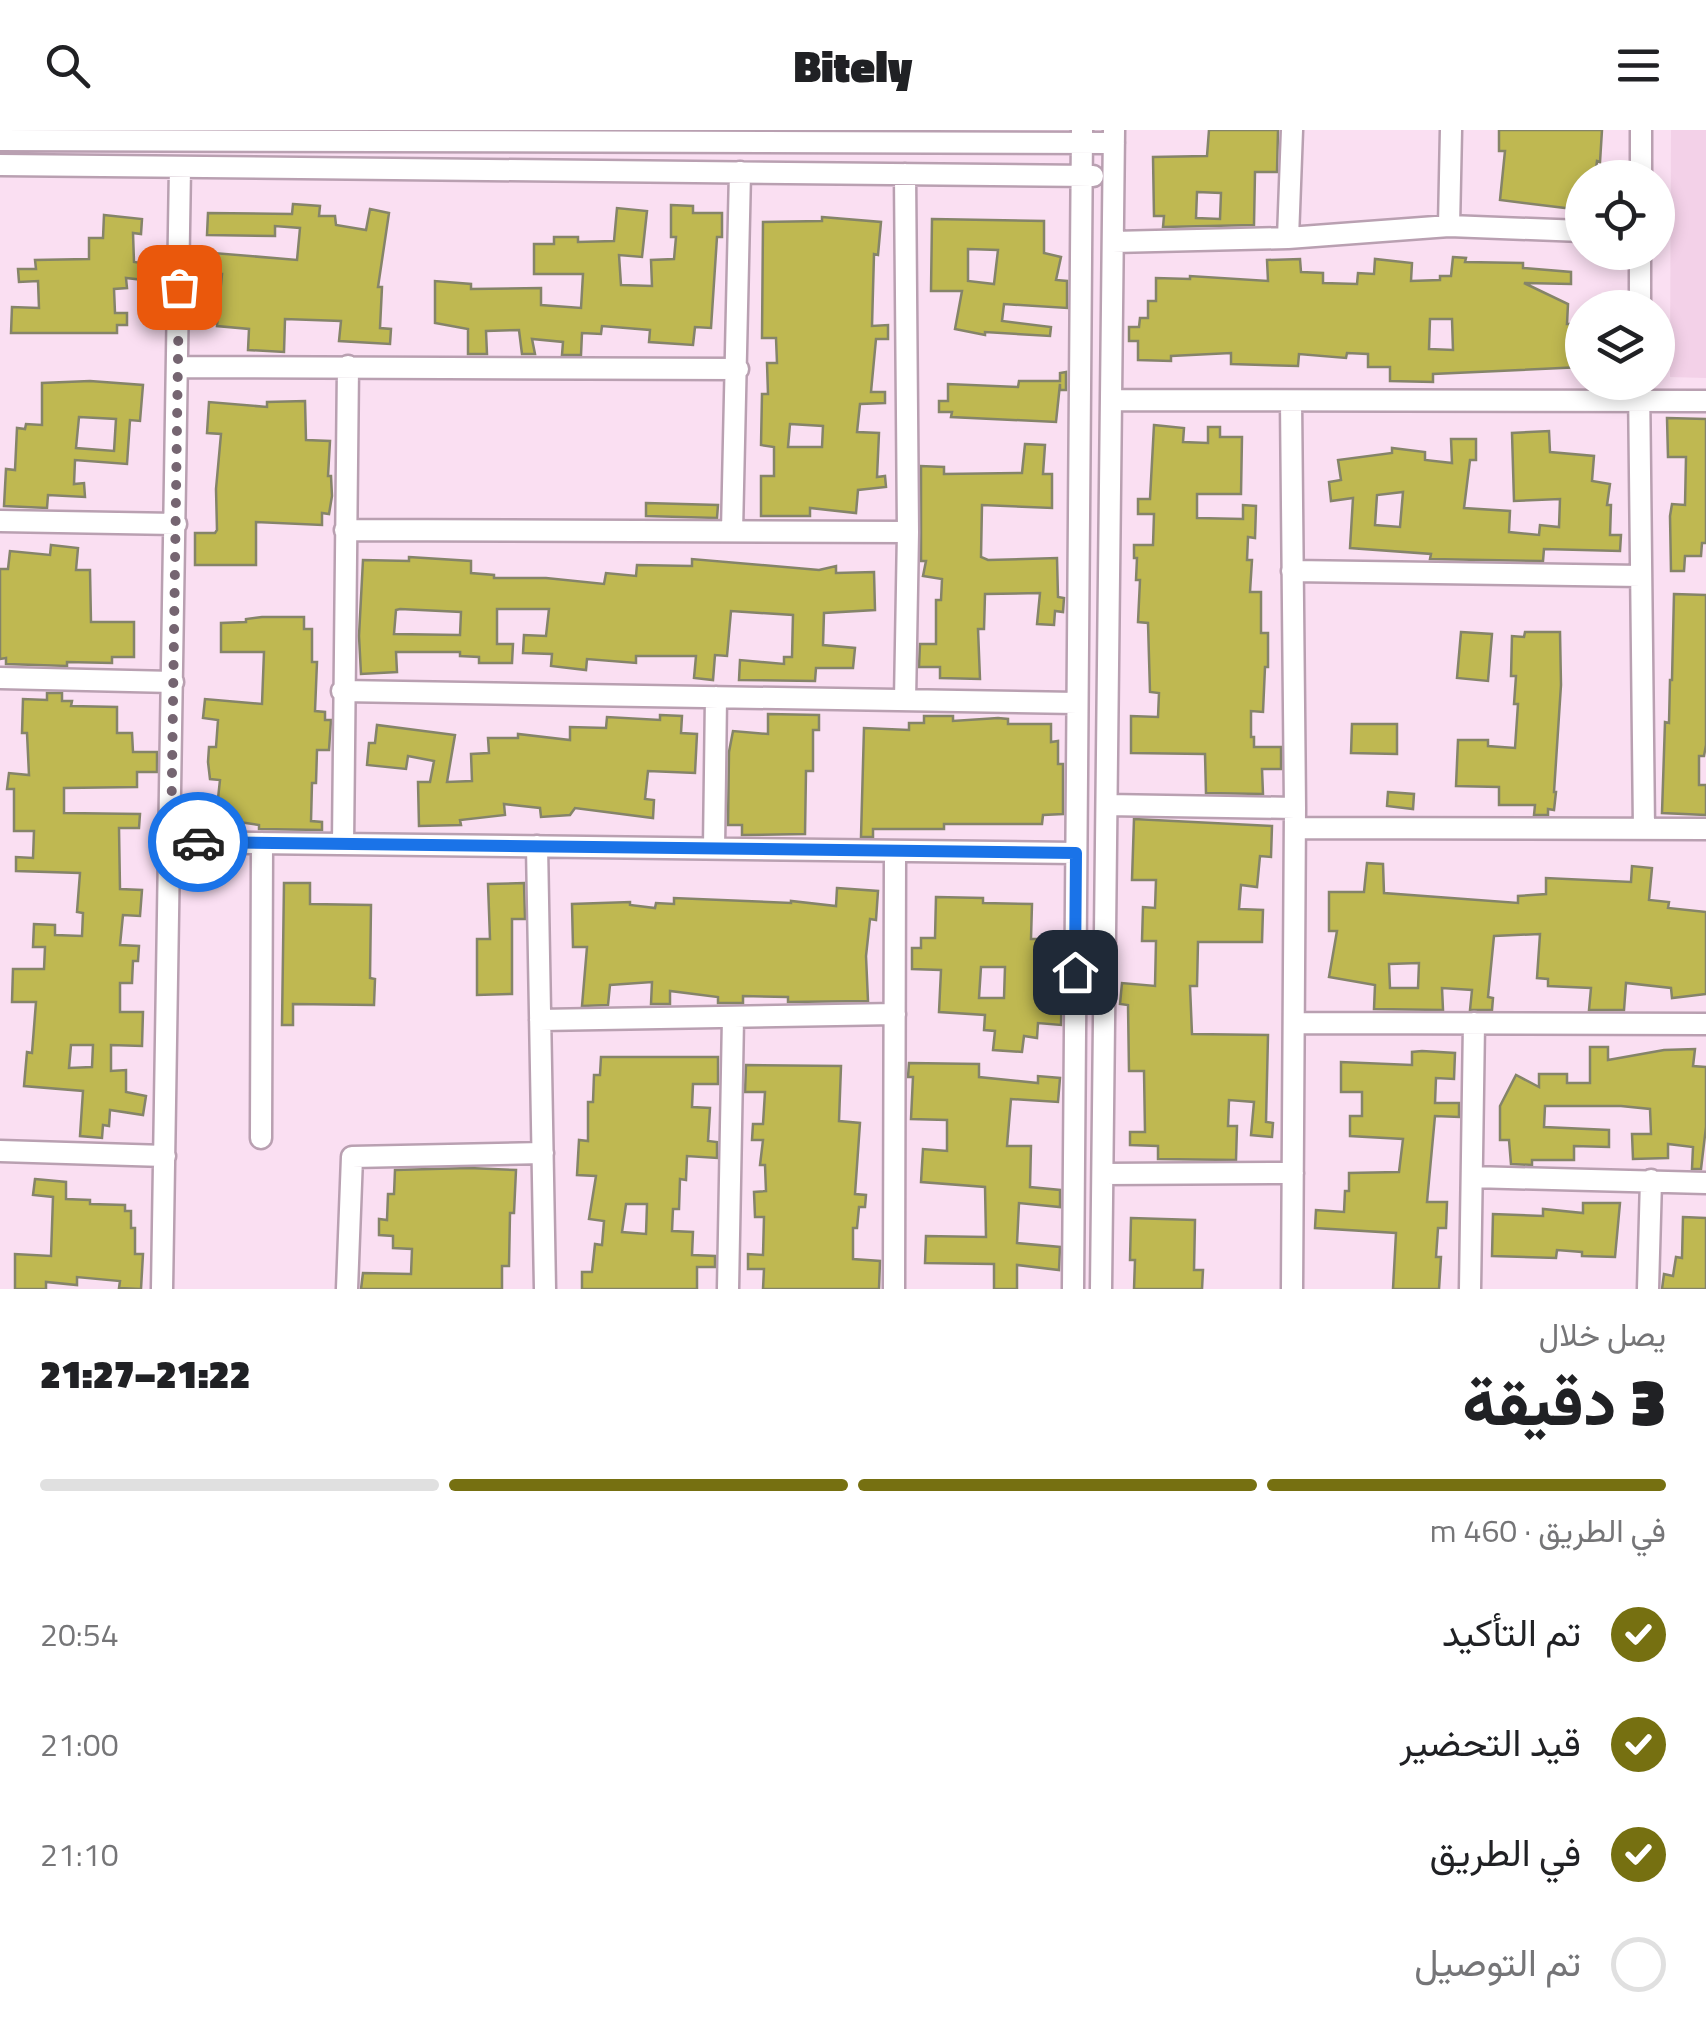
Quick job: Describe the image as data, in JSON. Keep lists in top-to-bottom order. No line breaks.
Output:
{"page":{"header":"Bitely","heading":["3 دقيقة","يصل خلال","21:22–21:27"],"bar":"في الطريق · 460 m","list":[["تم التأكيد","20:54"],["قيد التحضير","21:00"],["في الطريق","21:10"],"تم التوصيل"]}}
